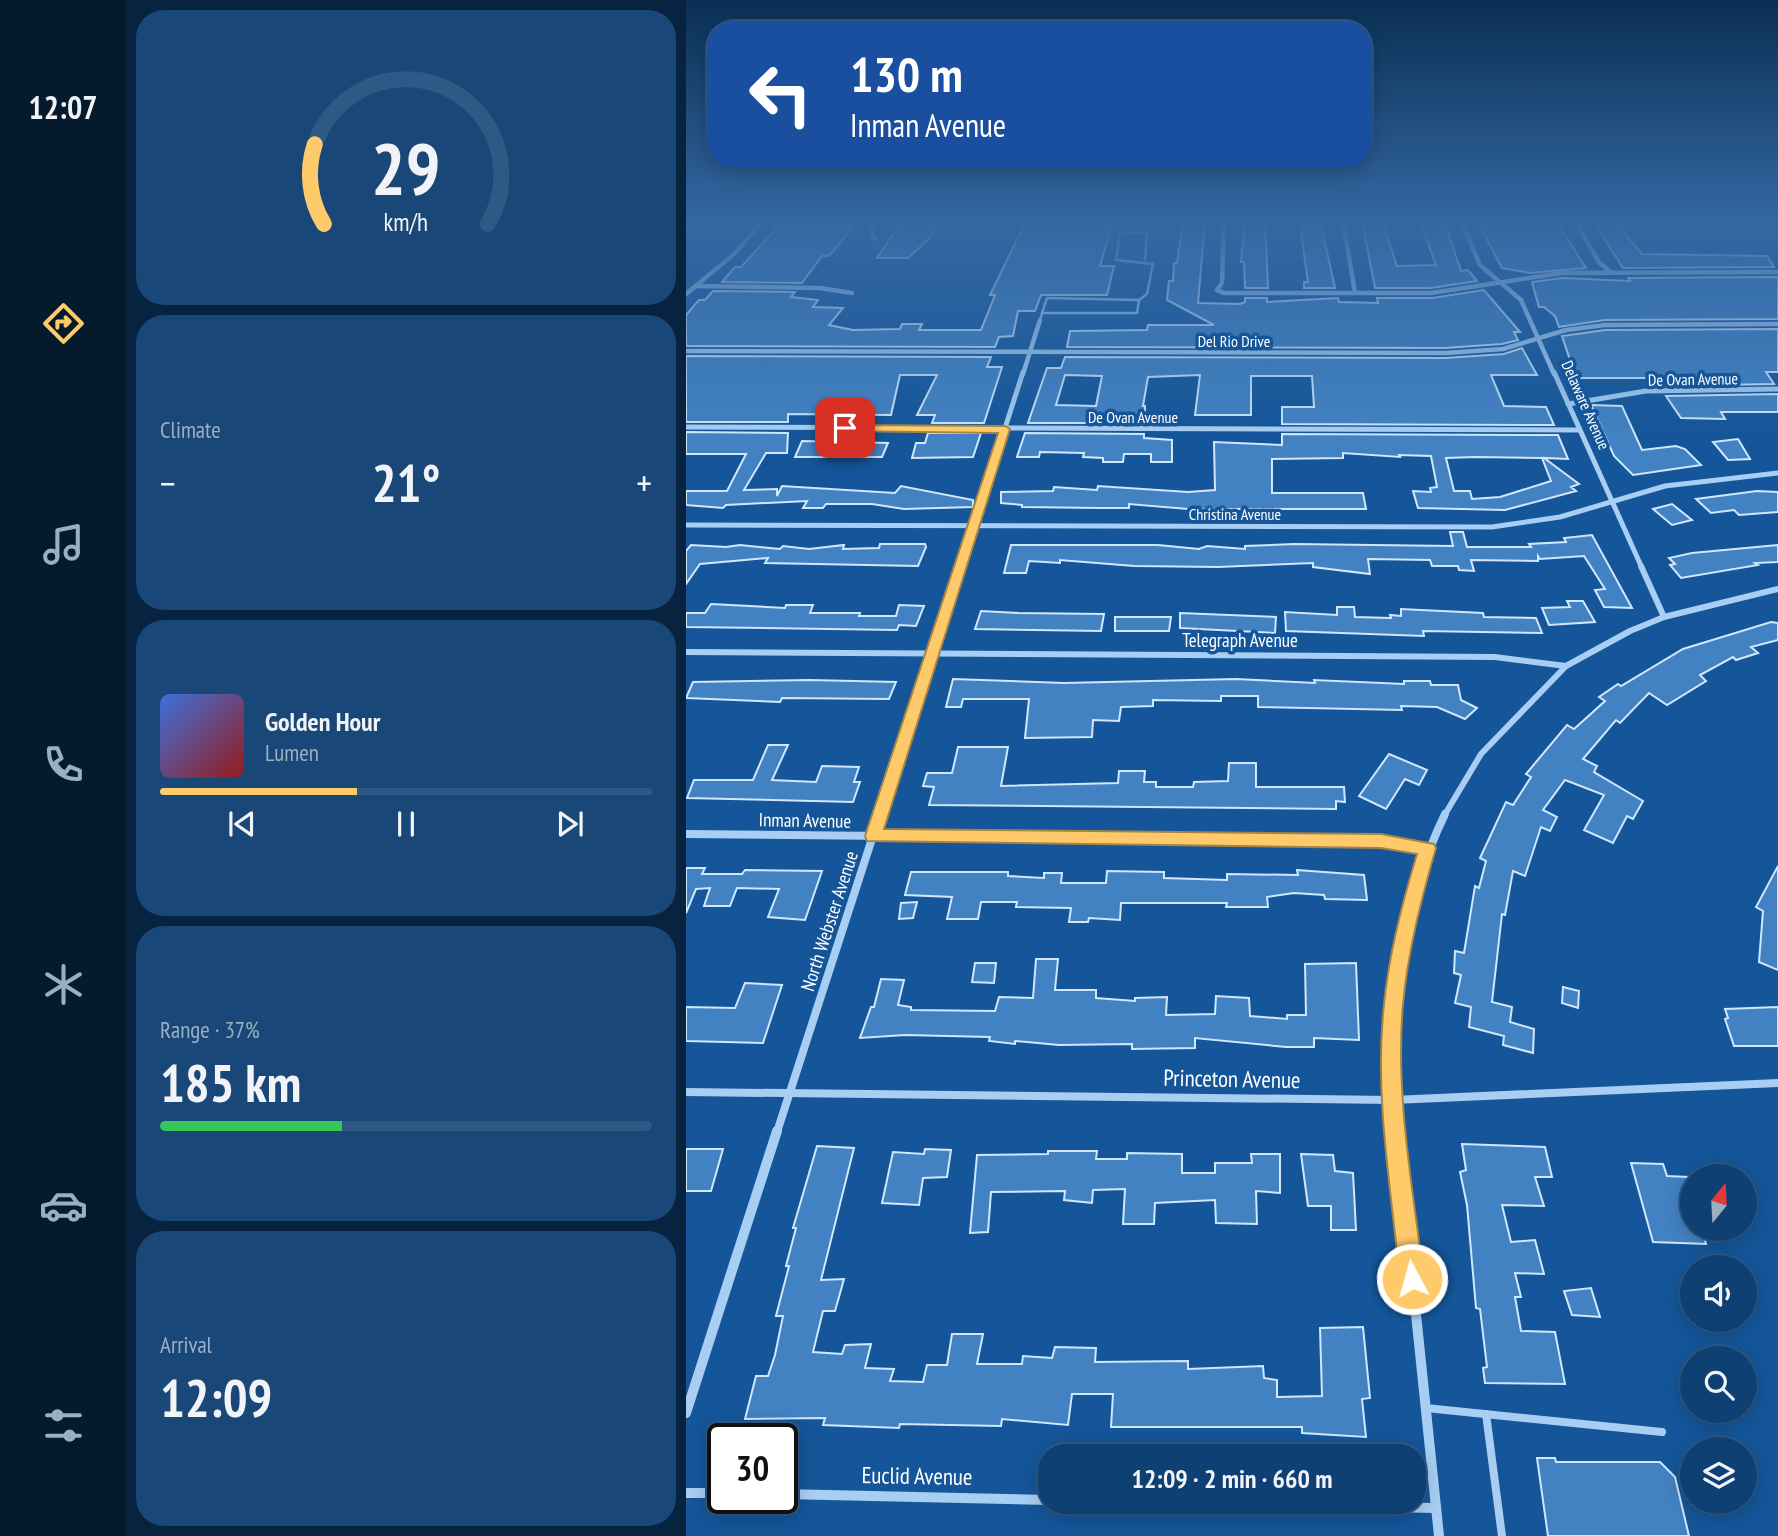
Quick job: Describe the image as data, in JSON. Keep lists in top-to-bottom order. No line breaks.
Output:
{"streets":{"street":["Del Rio Drive","De Ovan Avenue","Delaware Avenue","Christina Avenue","Telegraph Avenue","Inman Avenue","North Webster Avenue","Princeton Avenue","Euclid Avenue"]},"crossings":[["Del Rio Drive","Delaware Avenue"],["Del Rio Drive","North Webster Avenue"],["De Ovan Avenue","Delaware Avenue"],["De Ovan Avenue","North Webster Avenue"],["Delaware Avenue","Christina Avenue"],["Christina Avenue","North Webster Avenue"],["Telegraph Avenue","North Webster Avenue"],["Inman Avenue","North Webster Avenue"],["North Webster Avenue","Princeton Avenue"]],"north":"top","page":{"tabs":"12:07","turn":["130 m","Inman Avenue"],"tile":["Climate",["Range · 37%","185 km"],["Arrival","12:09"]],"heat":["−","21°","+"],"song":["Golden Hour","Lumen"],"limit":"30","trip":"12:09 · 2 min · 660 m","gauge":["29","km/h"]}}
